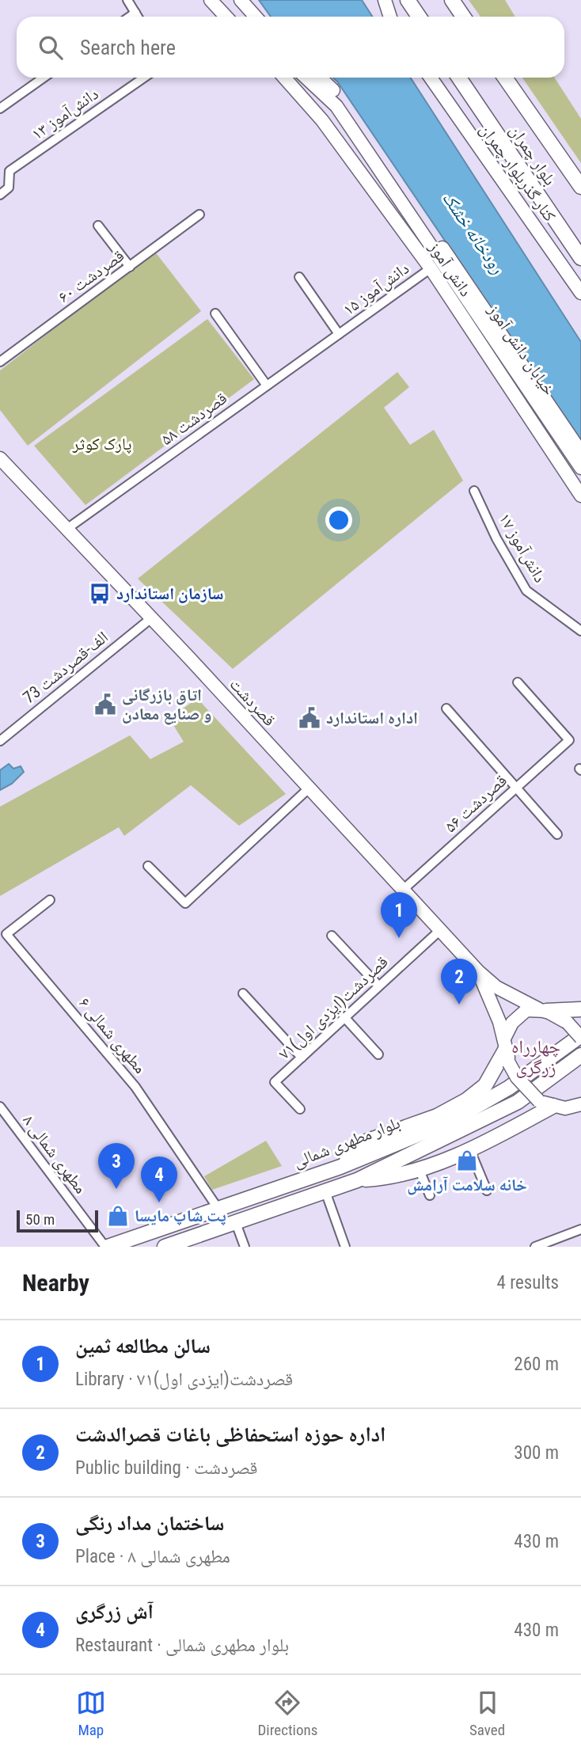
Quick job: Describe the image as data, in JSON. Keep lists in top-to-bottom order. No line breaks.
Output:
{"streets":{"main road":["بلوار چمران","کنار گذربلوار چمران","دانش آموز","خیابان دانش آموز","قصردشت","بلوار مطهرى شمالى"],"street":["دانش‌آموز ۱۳","۶۰ قصردشت","دانش‌آموز ۱۵","قصردشت ۵۸","دانش‌آموز ۱۷","73 الف-قصردشت","۵۶ قصردشت","۷۱قصردشت(ایزدی اول)","۶ مطهری شمالی","۸ مطهری شمالی"]},"crossings":[["دانش آموز","دانش‌آموز ۱۵"],["دانش‌آموز ۱۵","قصردشت ۵۸"],["قصردشت ۵۸","قصردشت"],["73 الف-قصردشت","قصردشت"],["قصردشت","۵۶ قصردشت"],["قصردشت","۷۱قصردشت(ایزدی اول)"],["۶ مطهری شمالی","بلوار مطهرى شمالى"],["بلوار مطهرى شمالى","۸ مطهری شمالی"]],"districts":["چهارراه زرگری"],"water":["رودخانه خشک"],"parks":["پارک کوثر"],"places":{"bus stop":["سازمان استاندارد"],"public building":["اتاق بازرگانی و صنایع معادن","اداره استاندارد"],"shop":["خانه سلامت آرامش","پت شاپ مایسا"]},"scale_bar":"50 m","page":{"search":"Search here","pins":["1","2","3","4"],"scale":"50 m","heading":["Nearby","4 results"],"list":[{"mark":"1","name":"سالن مطالعه ثمین","note":"Library · ۷۱قصردشت(ایزدی اول)","value":"260 m"},{"mark":"2","name":"اداره حوزه استحفاظی باغات قصرالدشت","note":"Public building · قصردشت","value":"300 m"},{"mark":"3","name":"ساختمان مداد رنگی","note":"Place · ۸ مطهری شمالی","value":"430 m"},{"mark":"4","name":"آش زرگری","note":"Restaurant · بلوار مطهرى شمالى","value":"430 m"}],"nav":["Map","Directions","Saved"]}}
